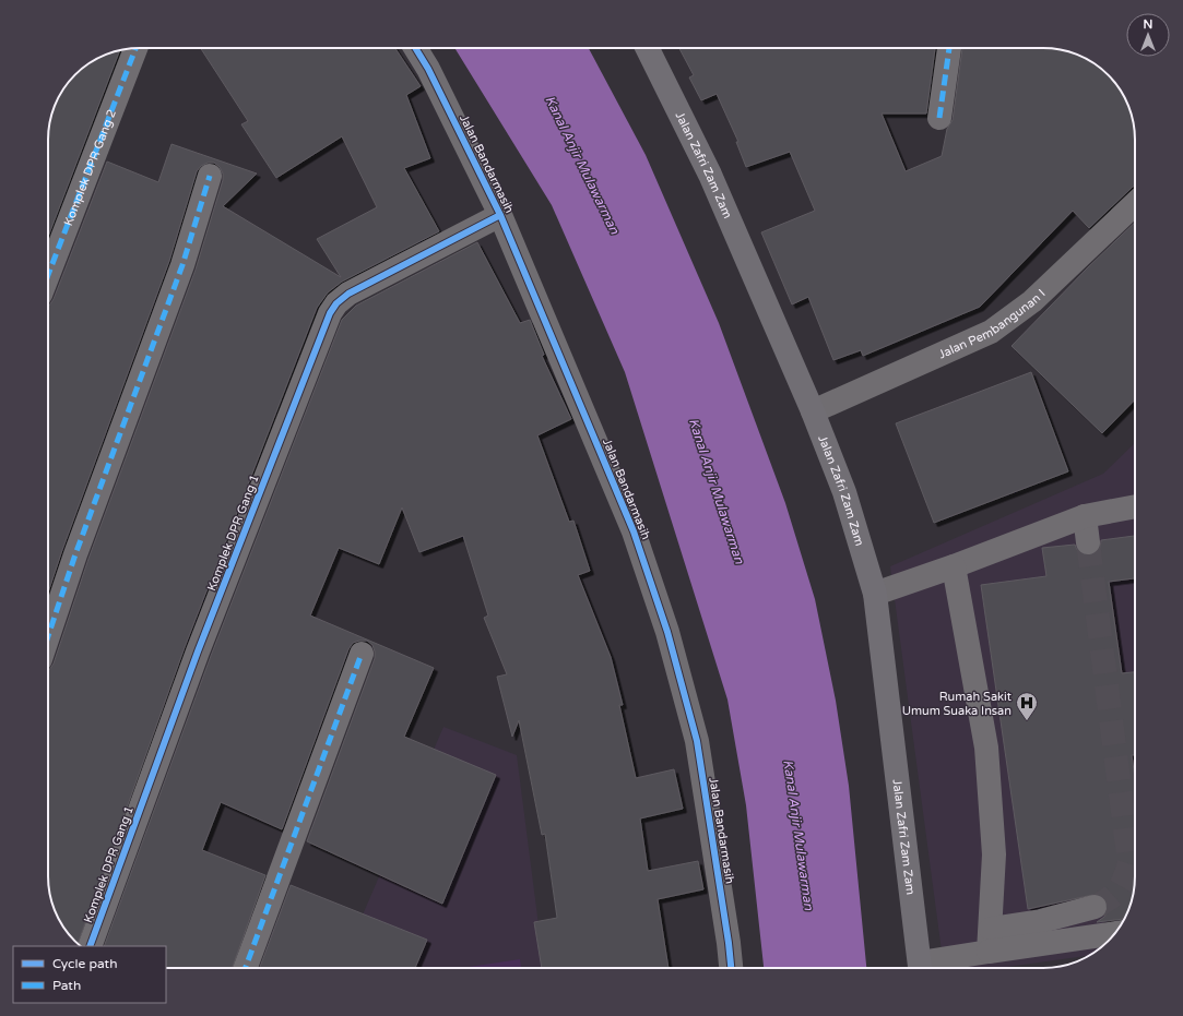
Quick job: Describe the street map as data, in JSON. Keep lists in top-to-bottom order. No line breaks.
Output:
{"streets":{"main road":["Jalan Zafri Zam Zam"],"street":["Jalan Bandarmasih","Komplek DPR Gang 2","Jalan Pembangunan I","Komplek DPR Gang 1"]},"crossings":[["Jalan Bandarmasih","Komplek DPR Gang 1"],["Jalan Zafri Zam Zam","Jalan Pembangunan I"]],"water":["Kanal Anjir Mulawarman"],"places":{"hospital":["Rumah Sakit Umum Suaka Insan"]},"legend":["Cycle path","Path"],"north":"top"}
